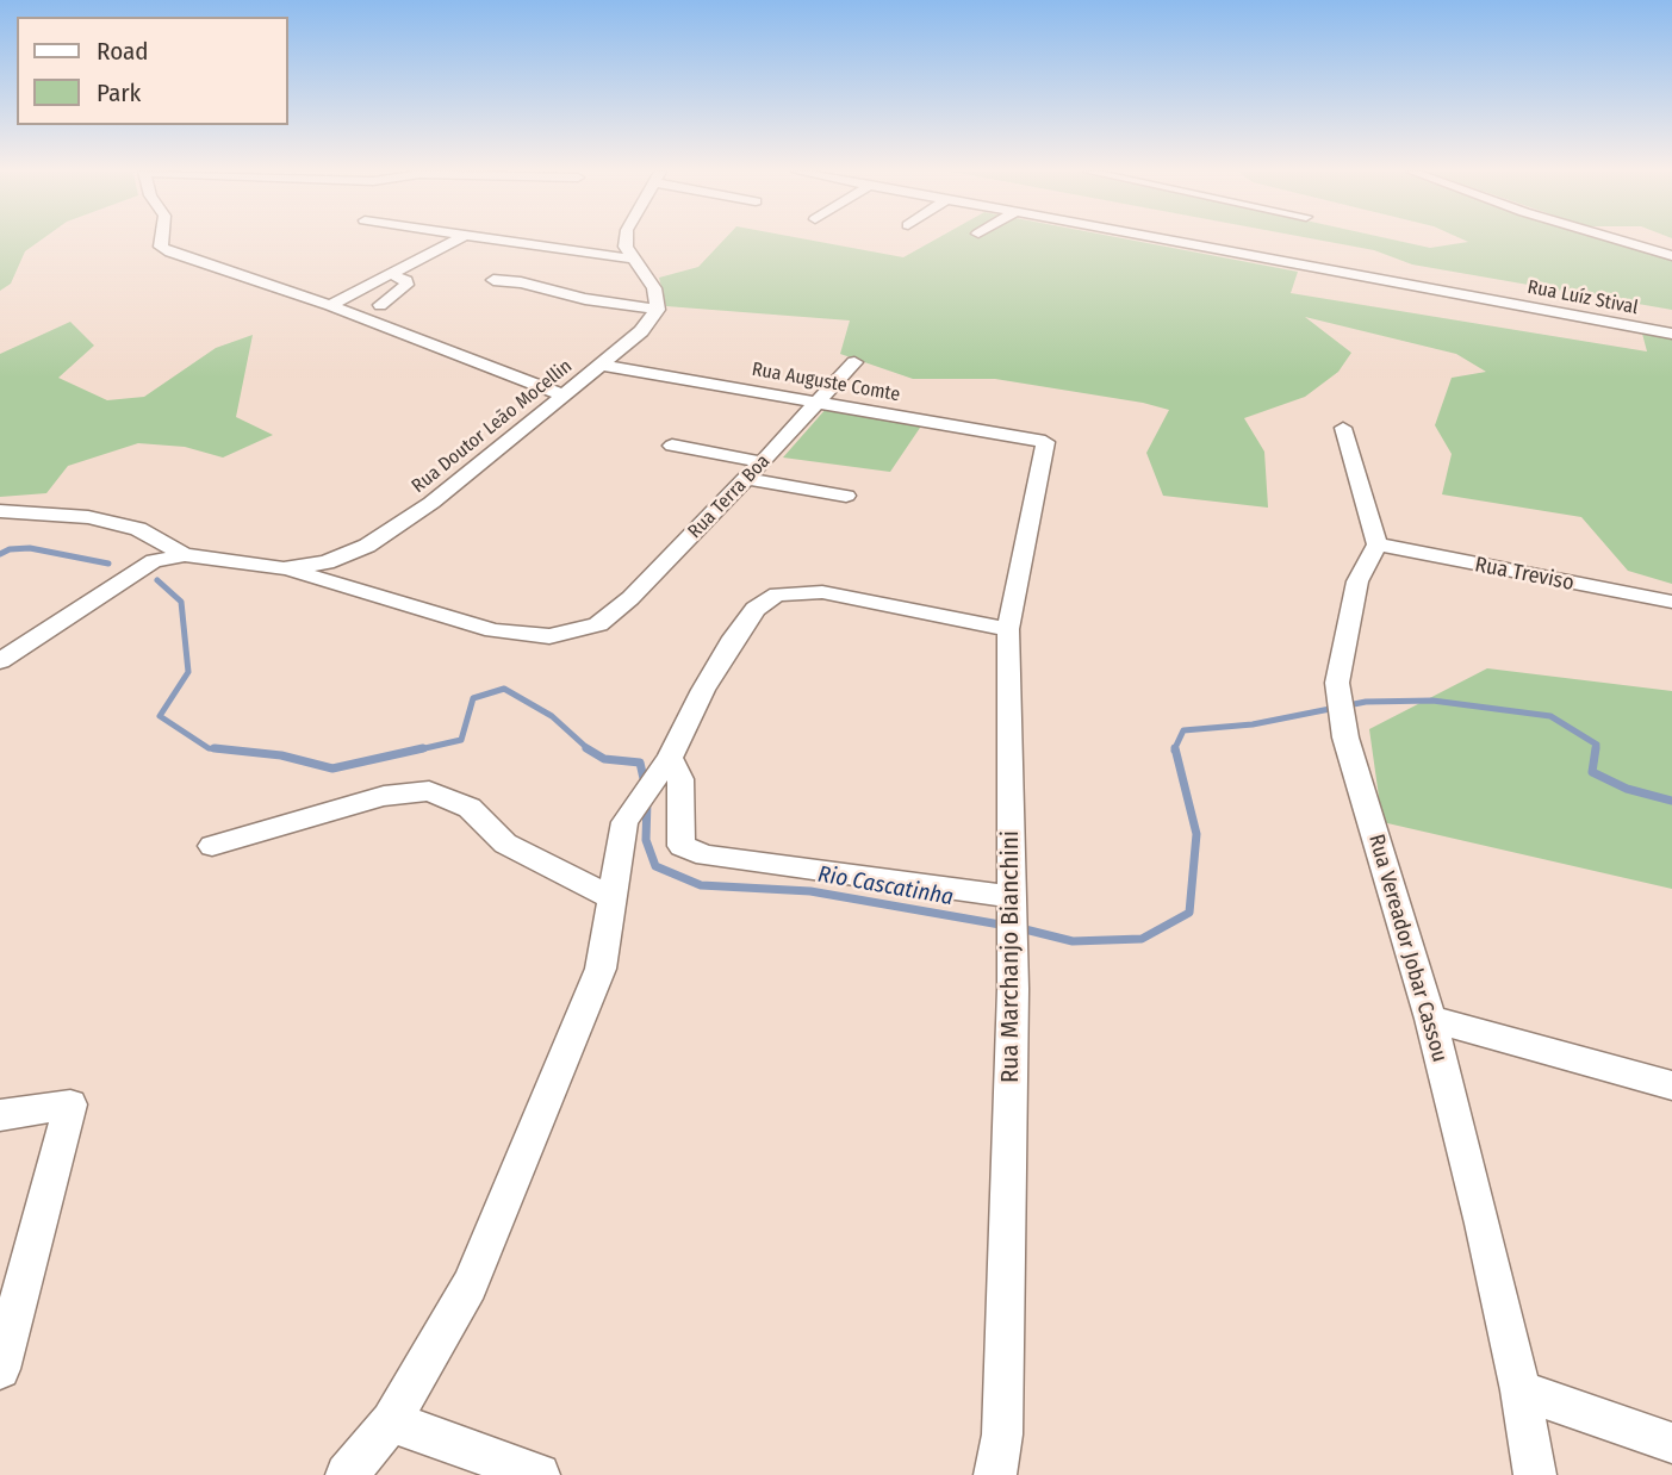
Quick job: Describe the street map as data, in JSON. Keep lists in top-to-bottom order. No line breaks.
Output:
{"streets":{"street":["Rua Luíz Stival","Rua Auguste Comte","Rua Doutor Leão Mocellin","Rua Terra Boa","Rua Treviso","Rua Vereador Jobar Cassou","Rua Marchanjo Bianchini"]},"crossings":[["Rua Auguste Comte","Rua Doutor Leão Mocellin"],["Rua Auguste Comte","Rua Terra Boa"],["Rua Auguste Comte","Rua Marchanjo Bianchini"],["Rua Treviso","Rua Vereador Jobar Cassou"]],"water":["Rio Cascatinha"],"legend":["Road","Park"]}
